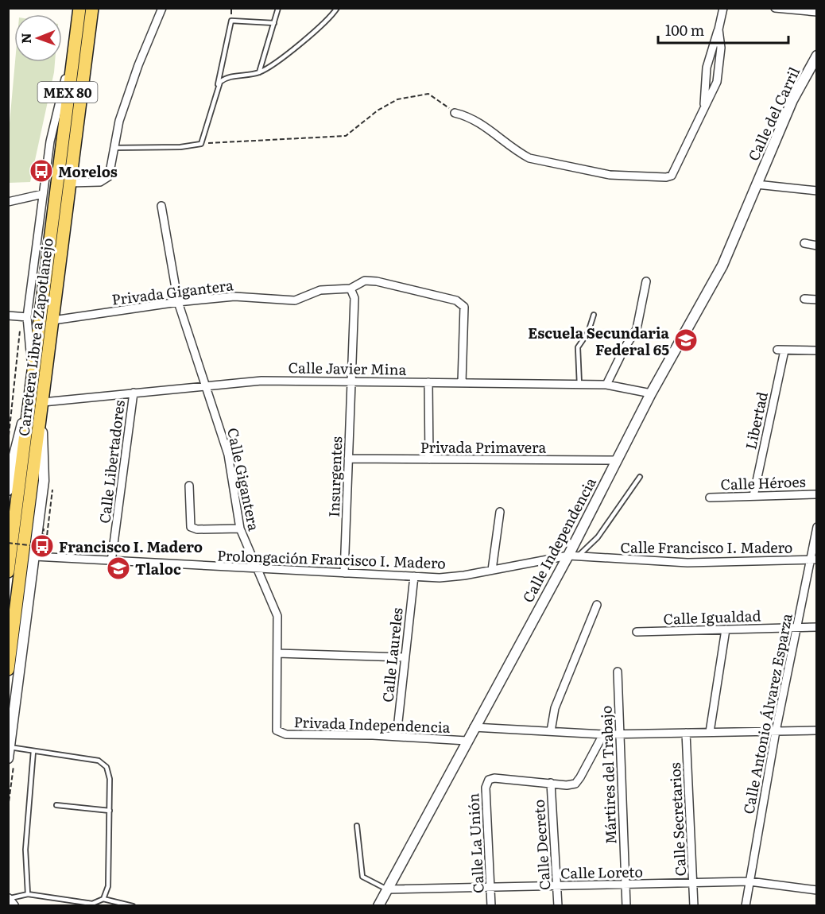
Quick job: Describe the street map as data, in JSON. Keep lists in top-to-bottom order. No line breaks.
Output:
{"streets":{"main road":["MEX 80","Carretera Libre a Zapotlanejo"],"street":["Calle del Carril","Privada Gigantera","Calle Javier Mina","Libertad","Privada Primavera","Calle Libertadores","Insurgentes","Calle Gigantera","Calle Héroes","Calle Independencia","Calle Francisco I. Madero","Prolongación Francisco I. Madero","Calle Igualdad","Calle Laureles","Calle Antonio Álvarez Esparza","Privada Independencia","Mártires del Trabajo","Calle Secretarios","Calle La Unión","Calle Decreto","Calle Loreto"]},"crossings":[["Calle del Carril","Calle Independencia"],["Privada Gigantera","Carretera Libre a Zapotlanejo"],["Privada Gigantera","Calle Javier Mina"],["Privada Gigantera","Insurgentes"],["Privada Gigantera","Calle Gigantera"],["Carretera Libre a Zapotlanejo","Calle Javier Mina"],["Calle Javier Mina","Calle Libertadores"],["Calle Javier Mina","Insurgentes"],["Calle Javier Mina","Calle Gigantera"],["Calle Javier Mina","Calle Independencia"],["Libertad","Calle Héroes"],["Privada Primavera","Insurgentes"],["Privada Primavera","Calle Independencia"],["Calle Libertadores","Prolongación Francisco I. Madero"],["Insurgentes","Prolongación Francisco I. Madero"],["Calle Gigantera","Prolongación Francisco I. Madero"],["Calle Gigantera","Privada Independencia"],["Calle Independencia","Calle Francisco I. Madero"],["Calle Independencia","Prolongación Francisco I. Madero"],["Calle Independencia","Privada Independencia"],["Calle Independencia","Calle Loreto"],["Calle Francisco I. Madero","Prolongación Francisco I. Madero"],["Calle Francisco I. Madero","Calle Antonio Álvarez Esparza"],["Prolongación Francisco I. Madero","Calle Laureles"],["Calle Igualdad","Calle Antonio Álvarez Esparza"],["Calle Laureles","Privada Independencia"],["Calle Antonio Álvarez Esparza","Calle Loreto"],["Mártires del Trabajo","Calle Loreto"],["Calle Secretarios","Calle Loreto"],["Calle La Unión","Calle Decreto"],["Calle La Unión","Calle Loreto"],["Calle Decreto","Calle Loreto"]],"places":{"bus stop":["Morelos","Francisco I. Madero"],"school or university":["Escuela Secundaria Federal 65","Tlaloc"]},"scale_bar":"100 m","north":"left"}
